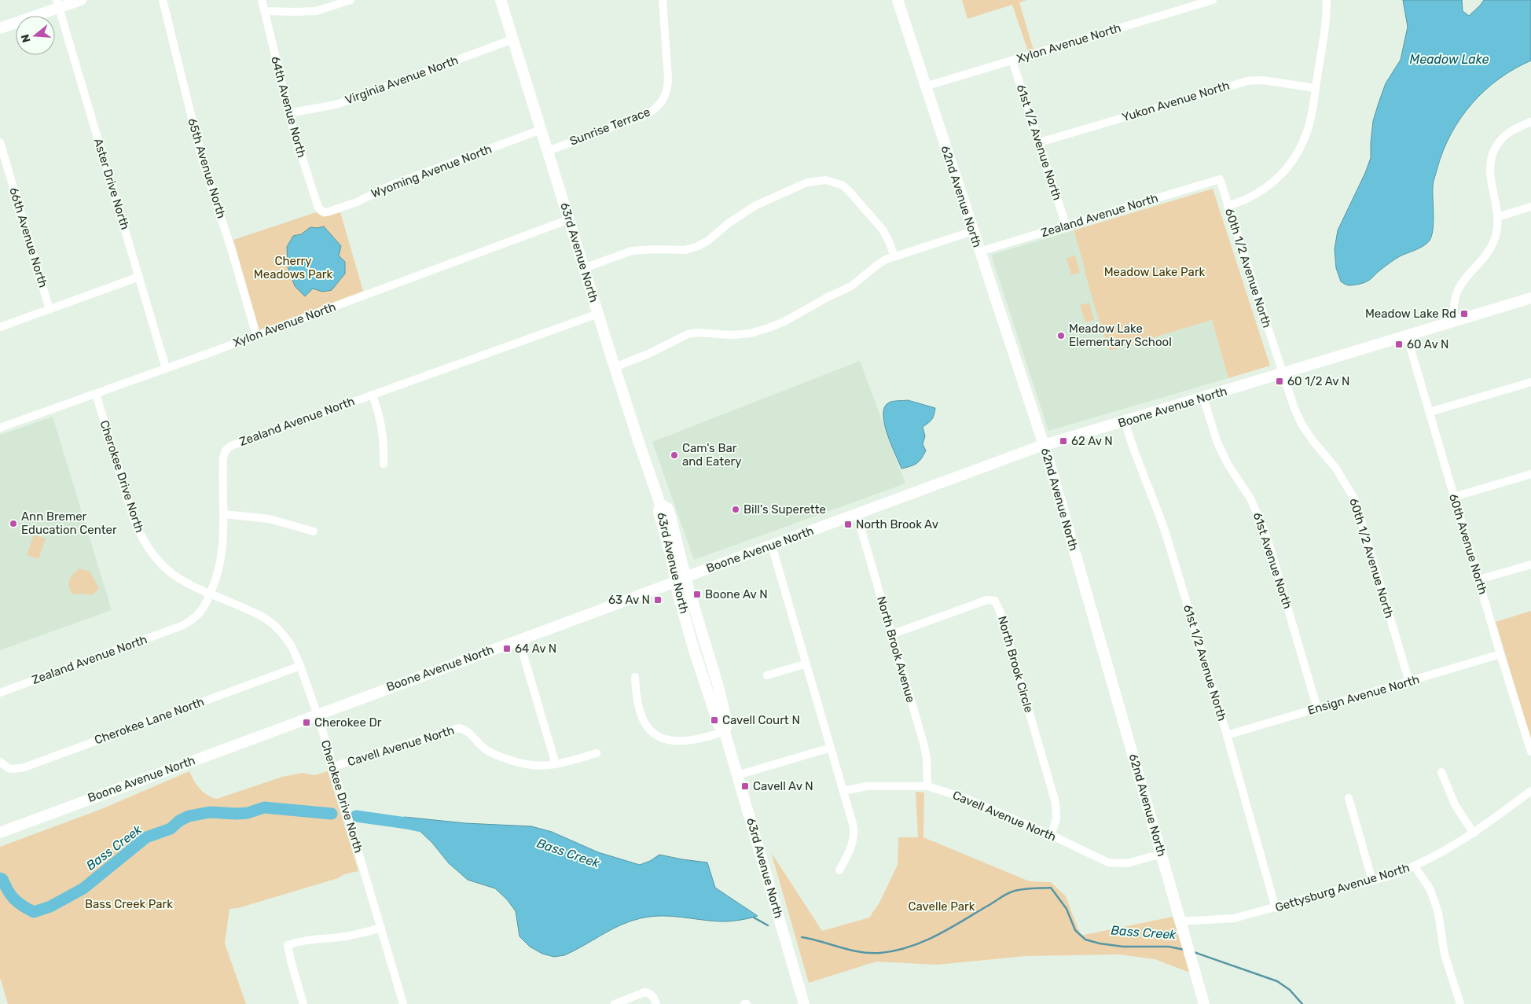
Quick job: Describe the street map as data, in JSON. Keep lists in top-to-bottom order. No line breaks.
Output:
{"streets":{"street":["Xylon Avenue North","Virginia Avenue North","Yukon Avenue North","64th Avenue North","Sunrise Terrace","61st 1/2 Avenue North","65th Avenue North","Wyoming Avenue North","Aster Drive North","62nd Avenue North","Zealand Avenue North","66th Avenue North","63rd Avenue North","60th 1/2 Avenue North","Boone Avenue North","Cherokee Drive North","60th Avenue North","61st Avenue North","North Brook Avenue","North Brook Circle","Ensign Avenue North","Cherokee Lane North","Cavell Avenue North","Gettysburg Avenue North"]},"crossings":[["Xylon Avenue North","61st 1/2 Avenue North"],["Xylon Avenue North","65th Avenue North"],["Xylon Avenue North","Aster Drive North"],["Xylon Avenue North","62nd Avenue North"],["Xylon Avenue North","63rd Avenue North"],["Xylon Avenue North","Cherokee Drive North"],["Virginia Avenue North","64th Avenue North"],["Virginia Avenue North","63rd Avenue North"],["Yukon Avenue North","61st 1/2 Avenue North"],["64th Avenue North","Wyoming Avenue North"],["Sunrise Terrace","63rd Avenue North"],["61st 1/2 Avenue North","Zealand Avenue North"],["61st 1/2 Avenue North","Boone Avenue North"],["61st 1/2 Avenue North","Ensign Avenue North"],["61st 1/2 Avenue North","Gettysburg Avenue North"],["Wyoming Avenue North","63rd Avenue North"],["62nd Avenue North","Zealand Avenue North"],["62nd Avenue North","Boone Avenue North"],["62nd Avenue North","Cavell Avenue North"],["62nd Avenue North","Gettysburg Avenue North"],["Zealand Avenue North","63rd Avenue North"],["Zealand Avenue North","60th 1/2 Avenue North"],["Zealand Avenue North","Cherokee Drive North"],["63rd Avenue North","Boone Avenue North"],["60th 1/2 Avenue North","Boone Avenue North"],["60th 1/2 Avenue North","Ensign Avenue North"],["Boone Avenue North","Cherokee Drive North"],["Boone Avenue North","60th Avenue North"],["Boone Avenue North","61st Avenue North"],["Boone Avenue North","North Brook Avenue"],["Cherokee Drive North","Cherokee Lane North"],["Cherokee Drive North","Cavell Avenue North"],["60th Avenue North","Ensign Avenue North"],["61st Avenue North","Ensign Avenue North"],["North Brook Avenue","North Brook Circle"],["North Brook Avenue","Cavell Avenue North"],["North Brook Circle","Cavell Avenue North"]],"water":["Meadow Lake","Bass Creek"],"parks":["Cherry Meadows Park","Meadow Lake Park","Bass Creek Park","Cavelle Park"],"places":{"transit":["Meadow Lake Rd","60 Av N","60 1/2 Av N","62 Av N","North Brook Av","Boone Av N","63 Av N","64 Av N","Cavell Court N","Cherokee Dr","Cavell Av N"],"other":["Meadow Lake Elementary School","Cam's Bar and Eatery","Bill's Superette","Ann Bremer Education Center"]},"north":"left"}
